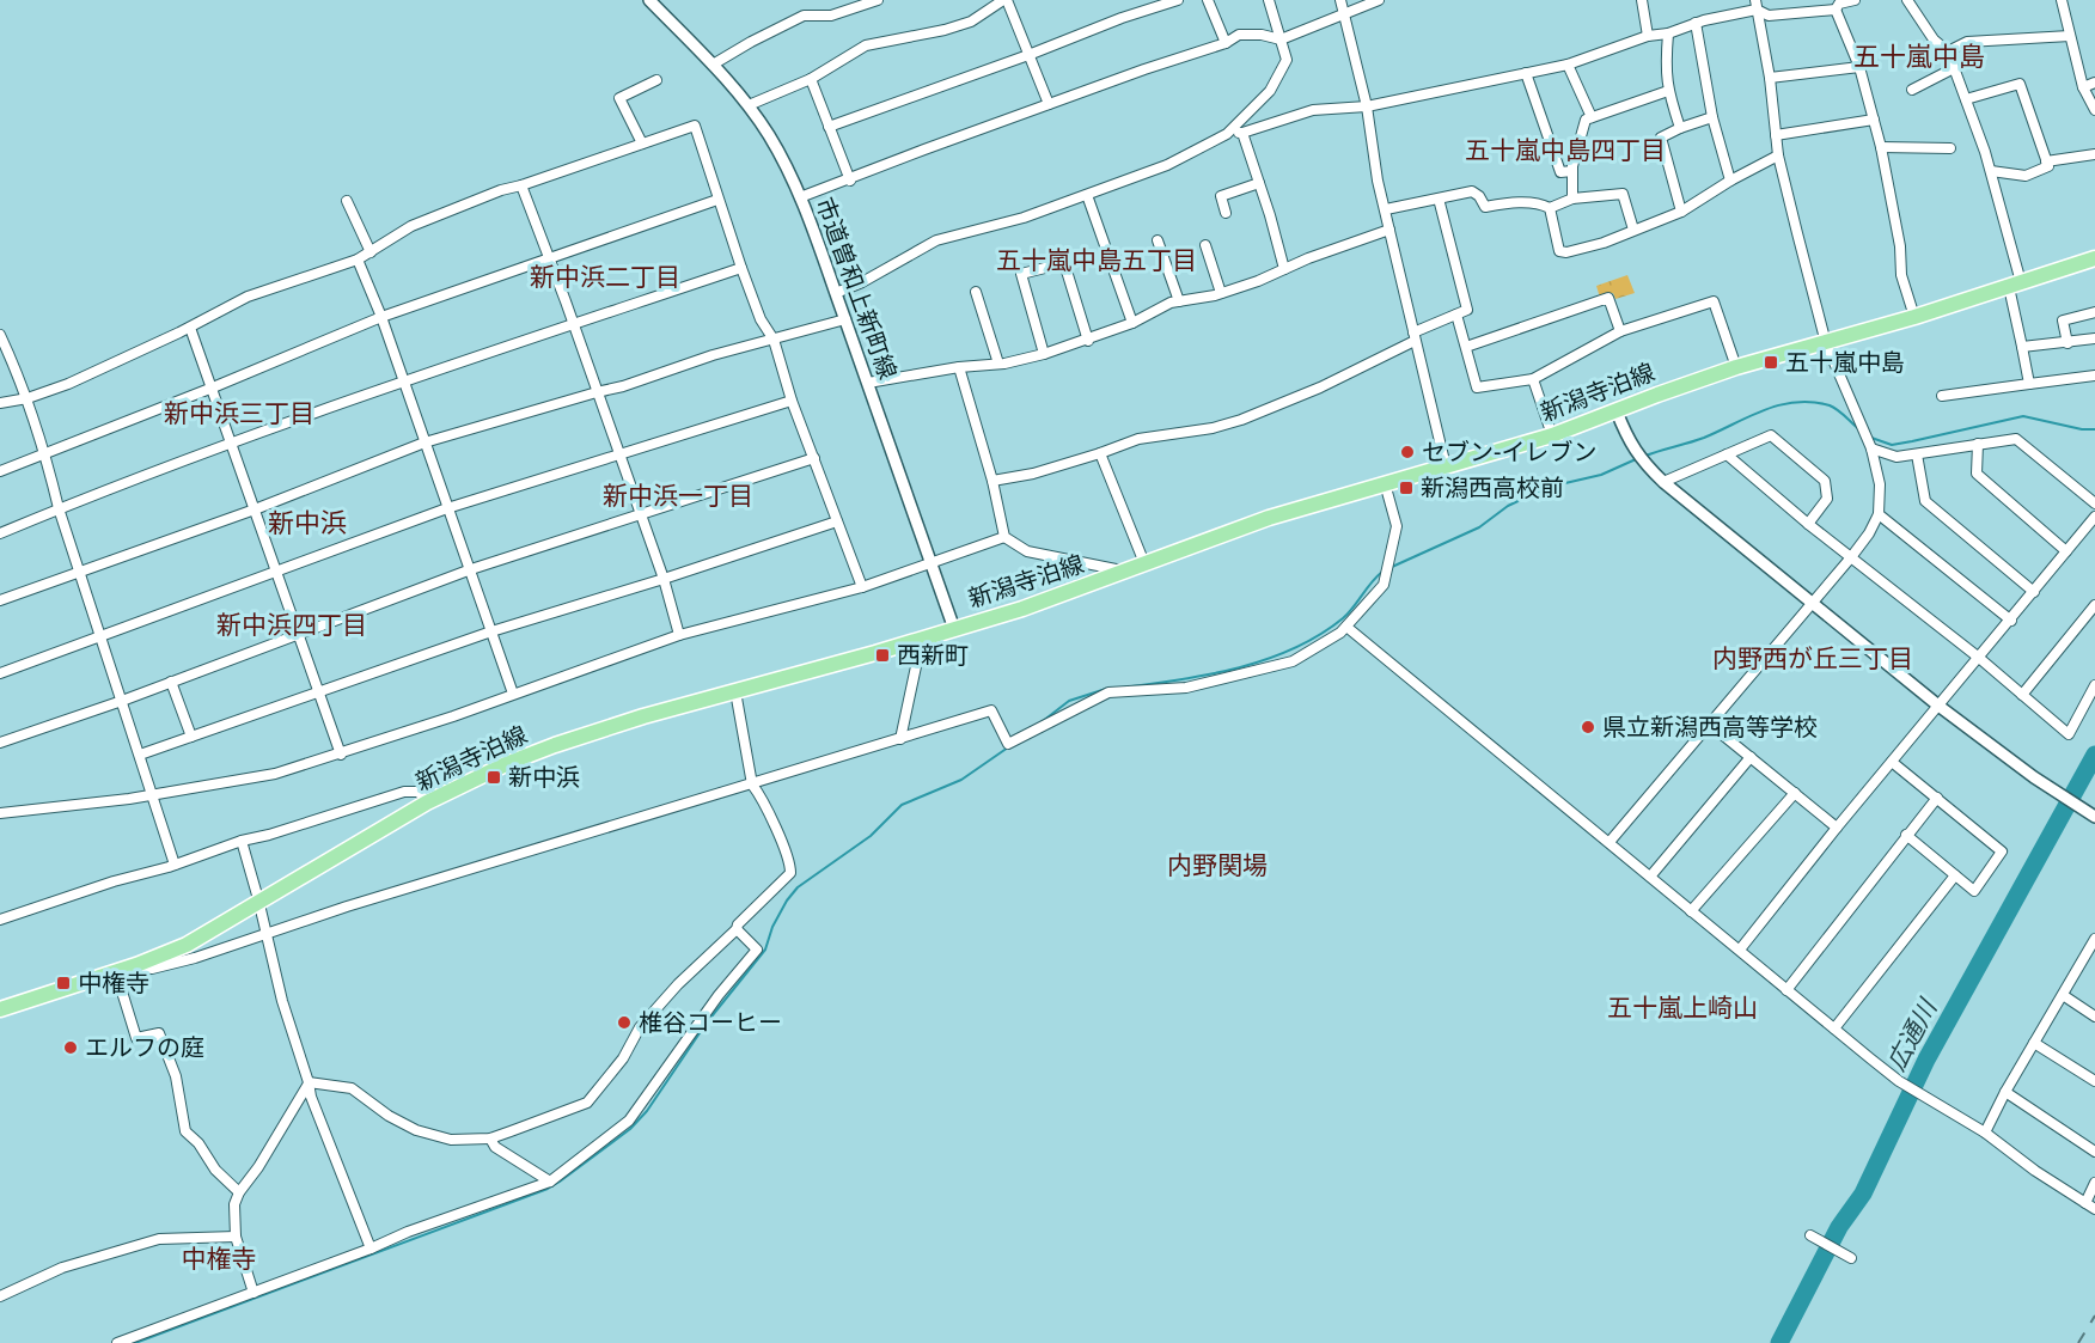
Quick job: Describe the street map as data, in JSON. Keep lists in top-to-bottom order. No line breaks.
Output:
{"streets":{"main road":["新潟寺泊線"],"street":["市道曽和上新町線"]},"crossings":[["市道曽和上新町線","新潟寺泊線"]],"districts":["五十嵐中島","五十嵐中島四丁目","五十嵐中島五丁目","新中浜二丁目","新中浜三丁目","新中浜一丁目","新中浜","新中浜四丁目","内野西が丘三丁目","内野関場","五十嵐上崎山","中権寺"],"water":["広通川"],"places":{"transit":["五十嵐中島","新潟西高校前","西新町","新中浜","中権寺"],"other":["セブン-イレブン","県立新潟西高等学校","椎谷コーヒー","エルフの庭"]}}
